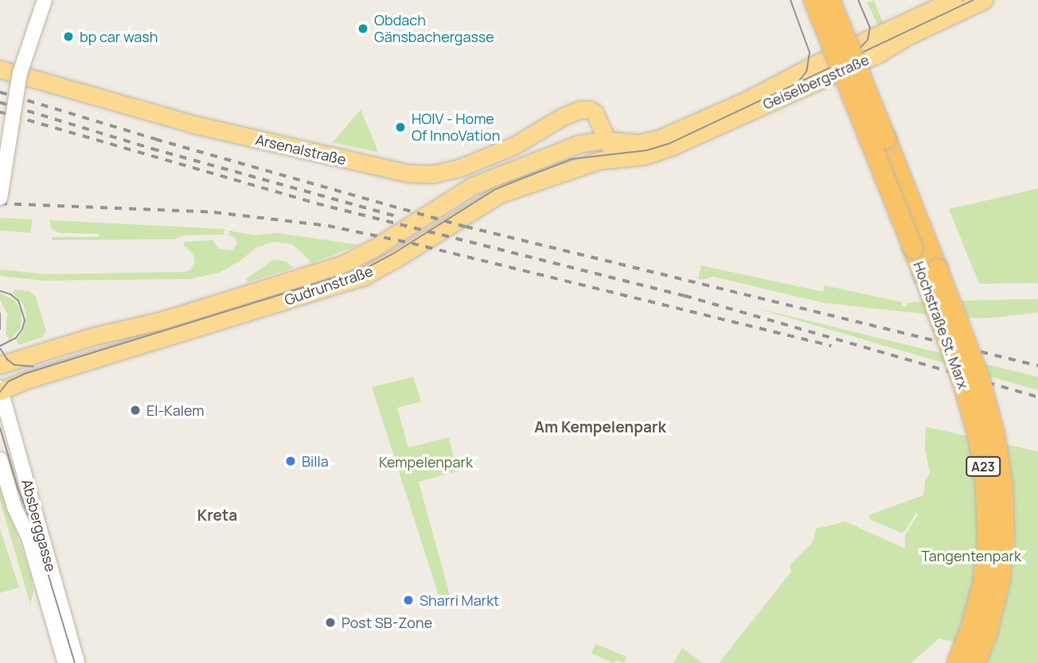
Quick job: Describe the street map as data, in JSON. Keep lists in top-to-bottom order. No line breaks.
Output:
{"streets":{"highway":["Hochstraße St. Marx","A23"],"main road":["Geiselbergstraße","Arsenalstraße","Gudrunstraße"],"street":["Absberggasse"]},"crossings":[["Geiselbergstraße","Gudrunstraße"],["Arsenalstraße","Gudrunstraße"],["Gudrunstraße","Absberggasse"]],"districts":["Am Kempelenpark","Kreta"],"parks":["Kempelenpark","Tangentenpark"],"places":["Obdach Gänsbachergasse","bp car wash","HOIV - Home Of InnoVation","El-Kalem","Billa","Sharri Markt","Post SB-Zone"]}
